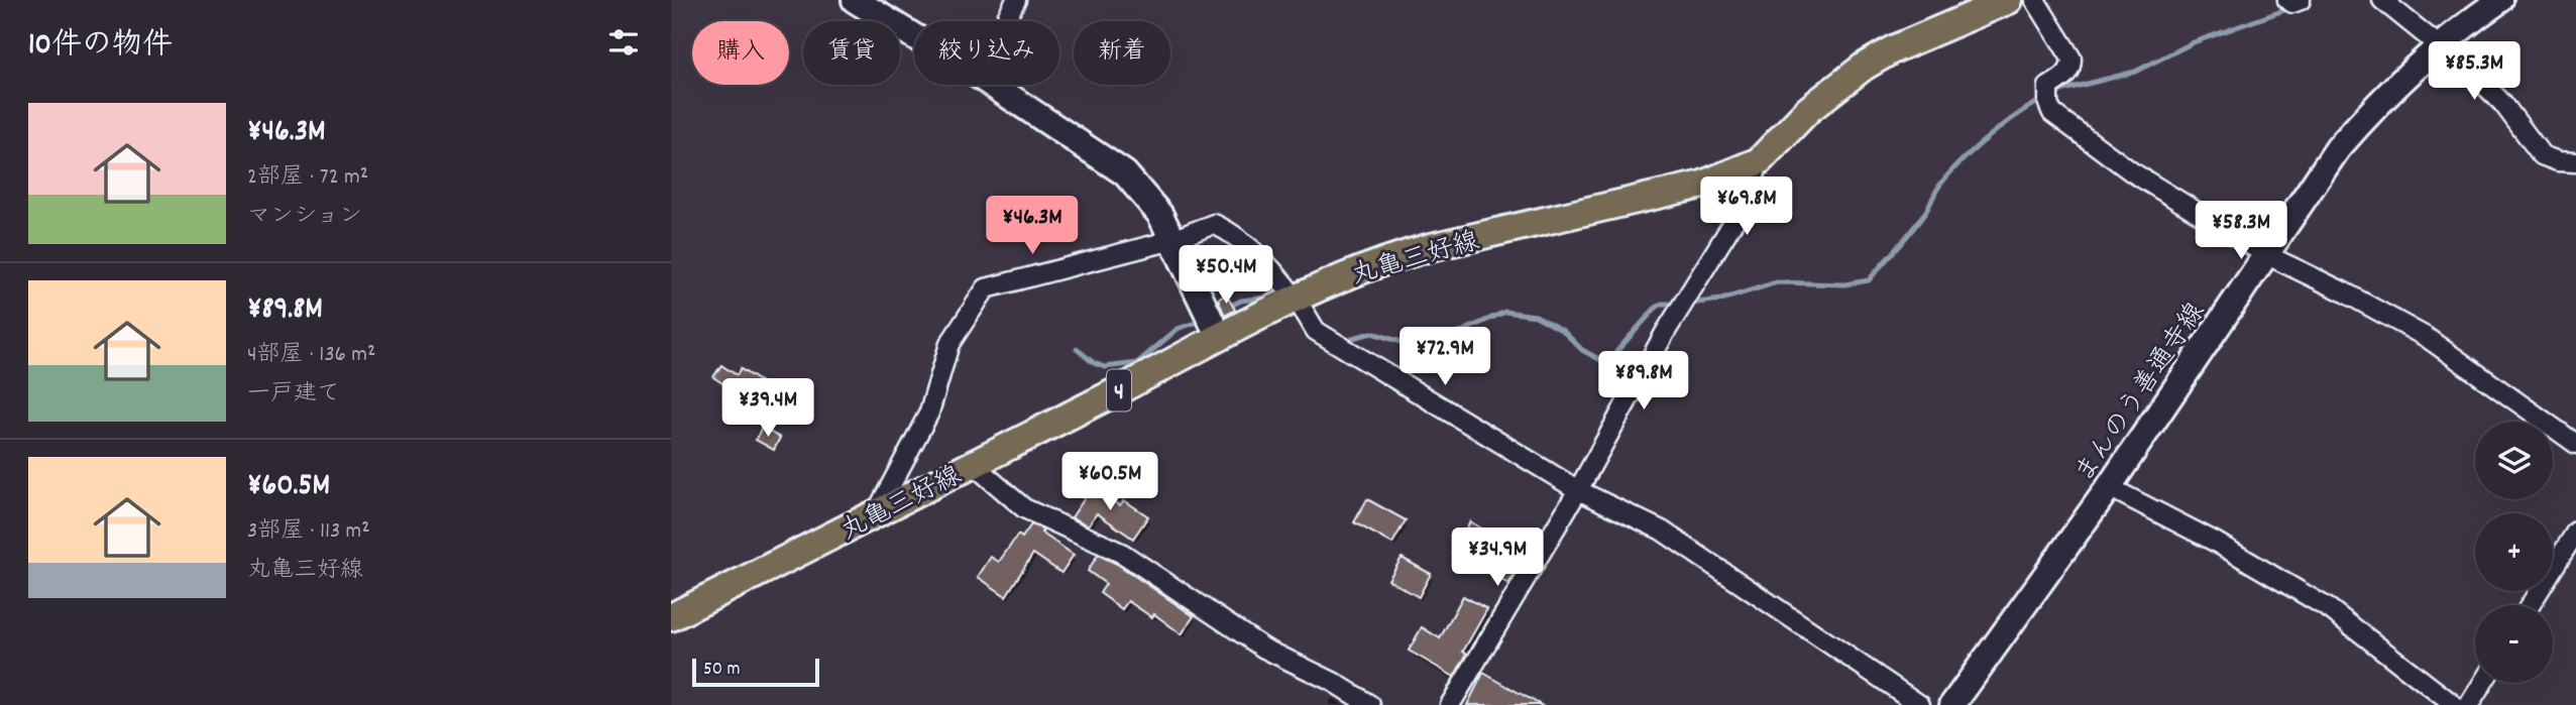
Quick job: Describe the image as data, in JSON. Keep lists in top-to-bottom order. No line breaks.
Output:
{"streets":{"main road":["丸亀三好線","4","まんのう善通寺線"]},"scale_bar":"50 m","page":{"heading":"10件の物件","chip":["購入","賃貸","絞り込み","新着"],"price":["¥85.3M","¥69.8M","¥46.3M","¥58.3M","¥50.4M","¥72.9M","¥89.8M","¥39.4M","¥60.5M","¥34.9M"],"list":[{"name":"¥46.3M","note":"2部屋 · 72 m² · マンション"},{"name":"¥89.8M","note":"4部屋 · 136 m² · 一戸建て"},{"name":"¥60.5M","note":"3部屋 · 113 m² · 丸亀三好線"}],"map_buttons":["+","−"],"scale":"50 m"}}
